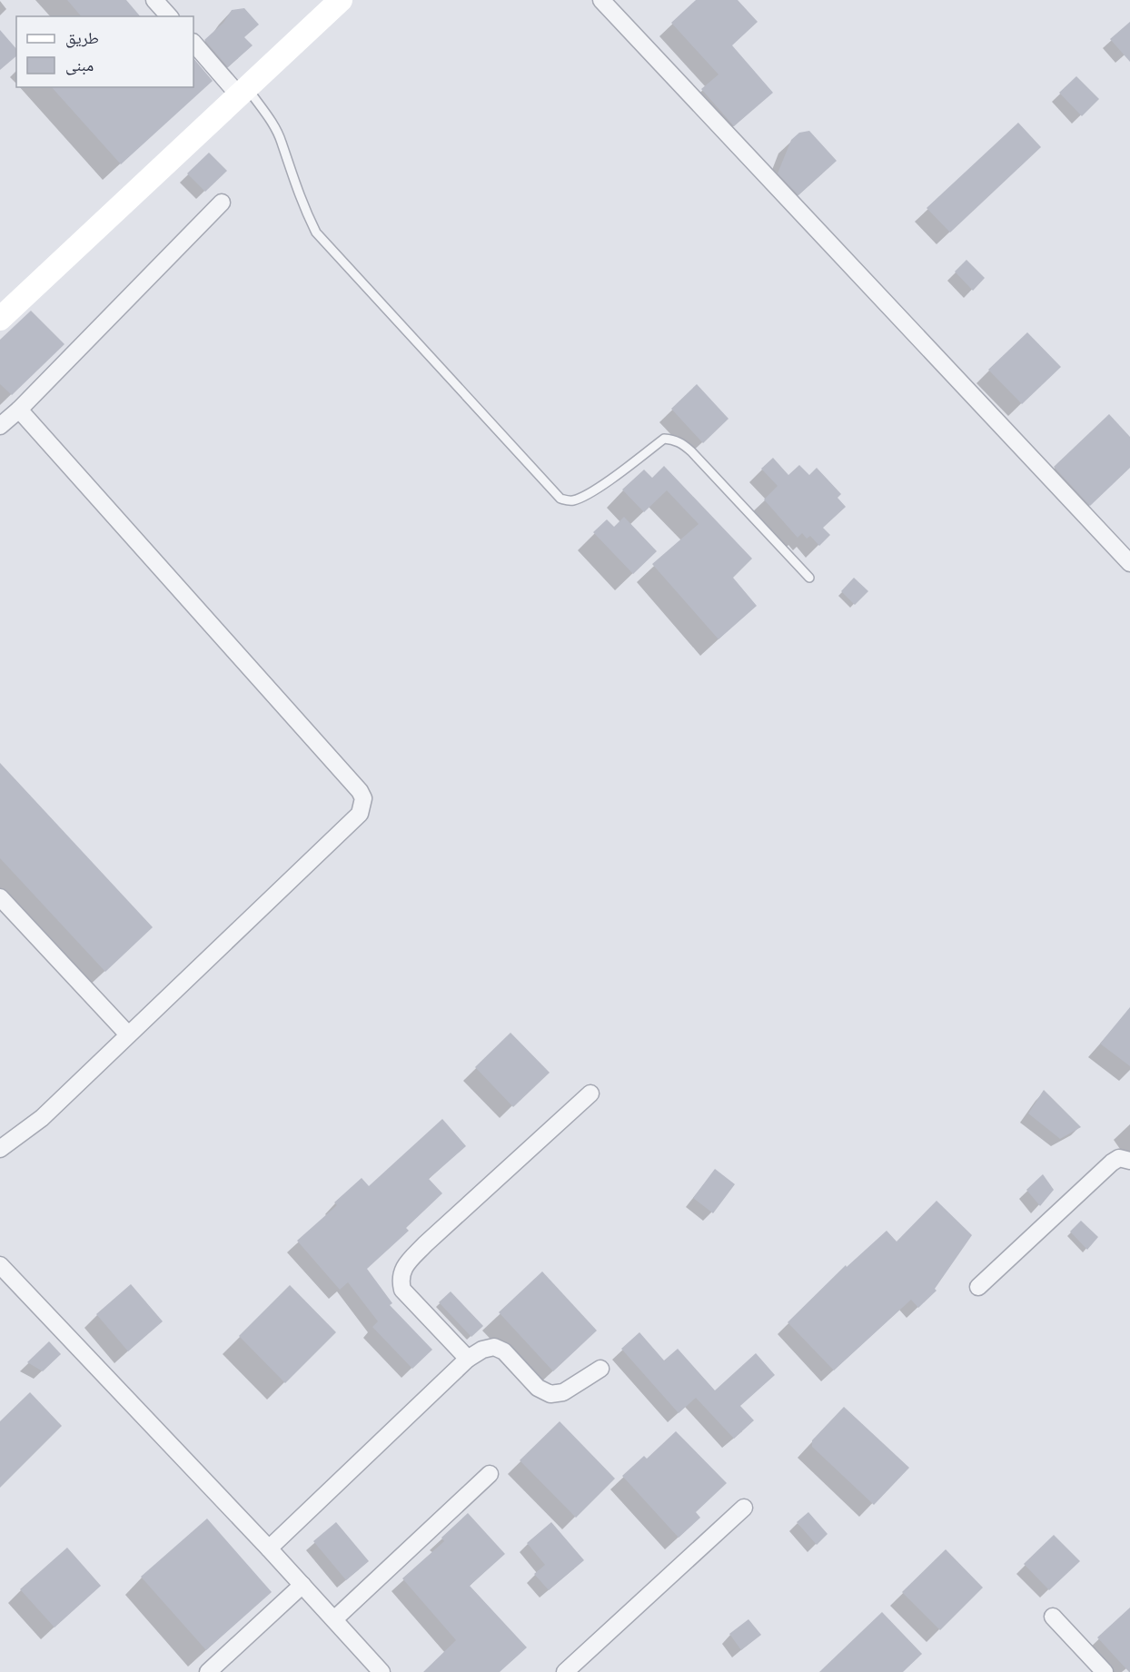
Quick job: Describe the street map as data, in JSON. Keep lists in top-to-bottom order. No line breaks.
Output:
{"legend":["طريق","مبنى"]}
